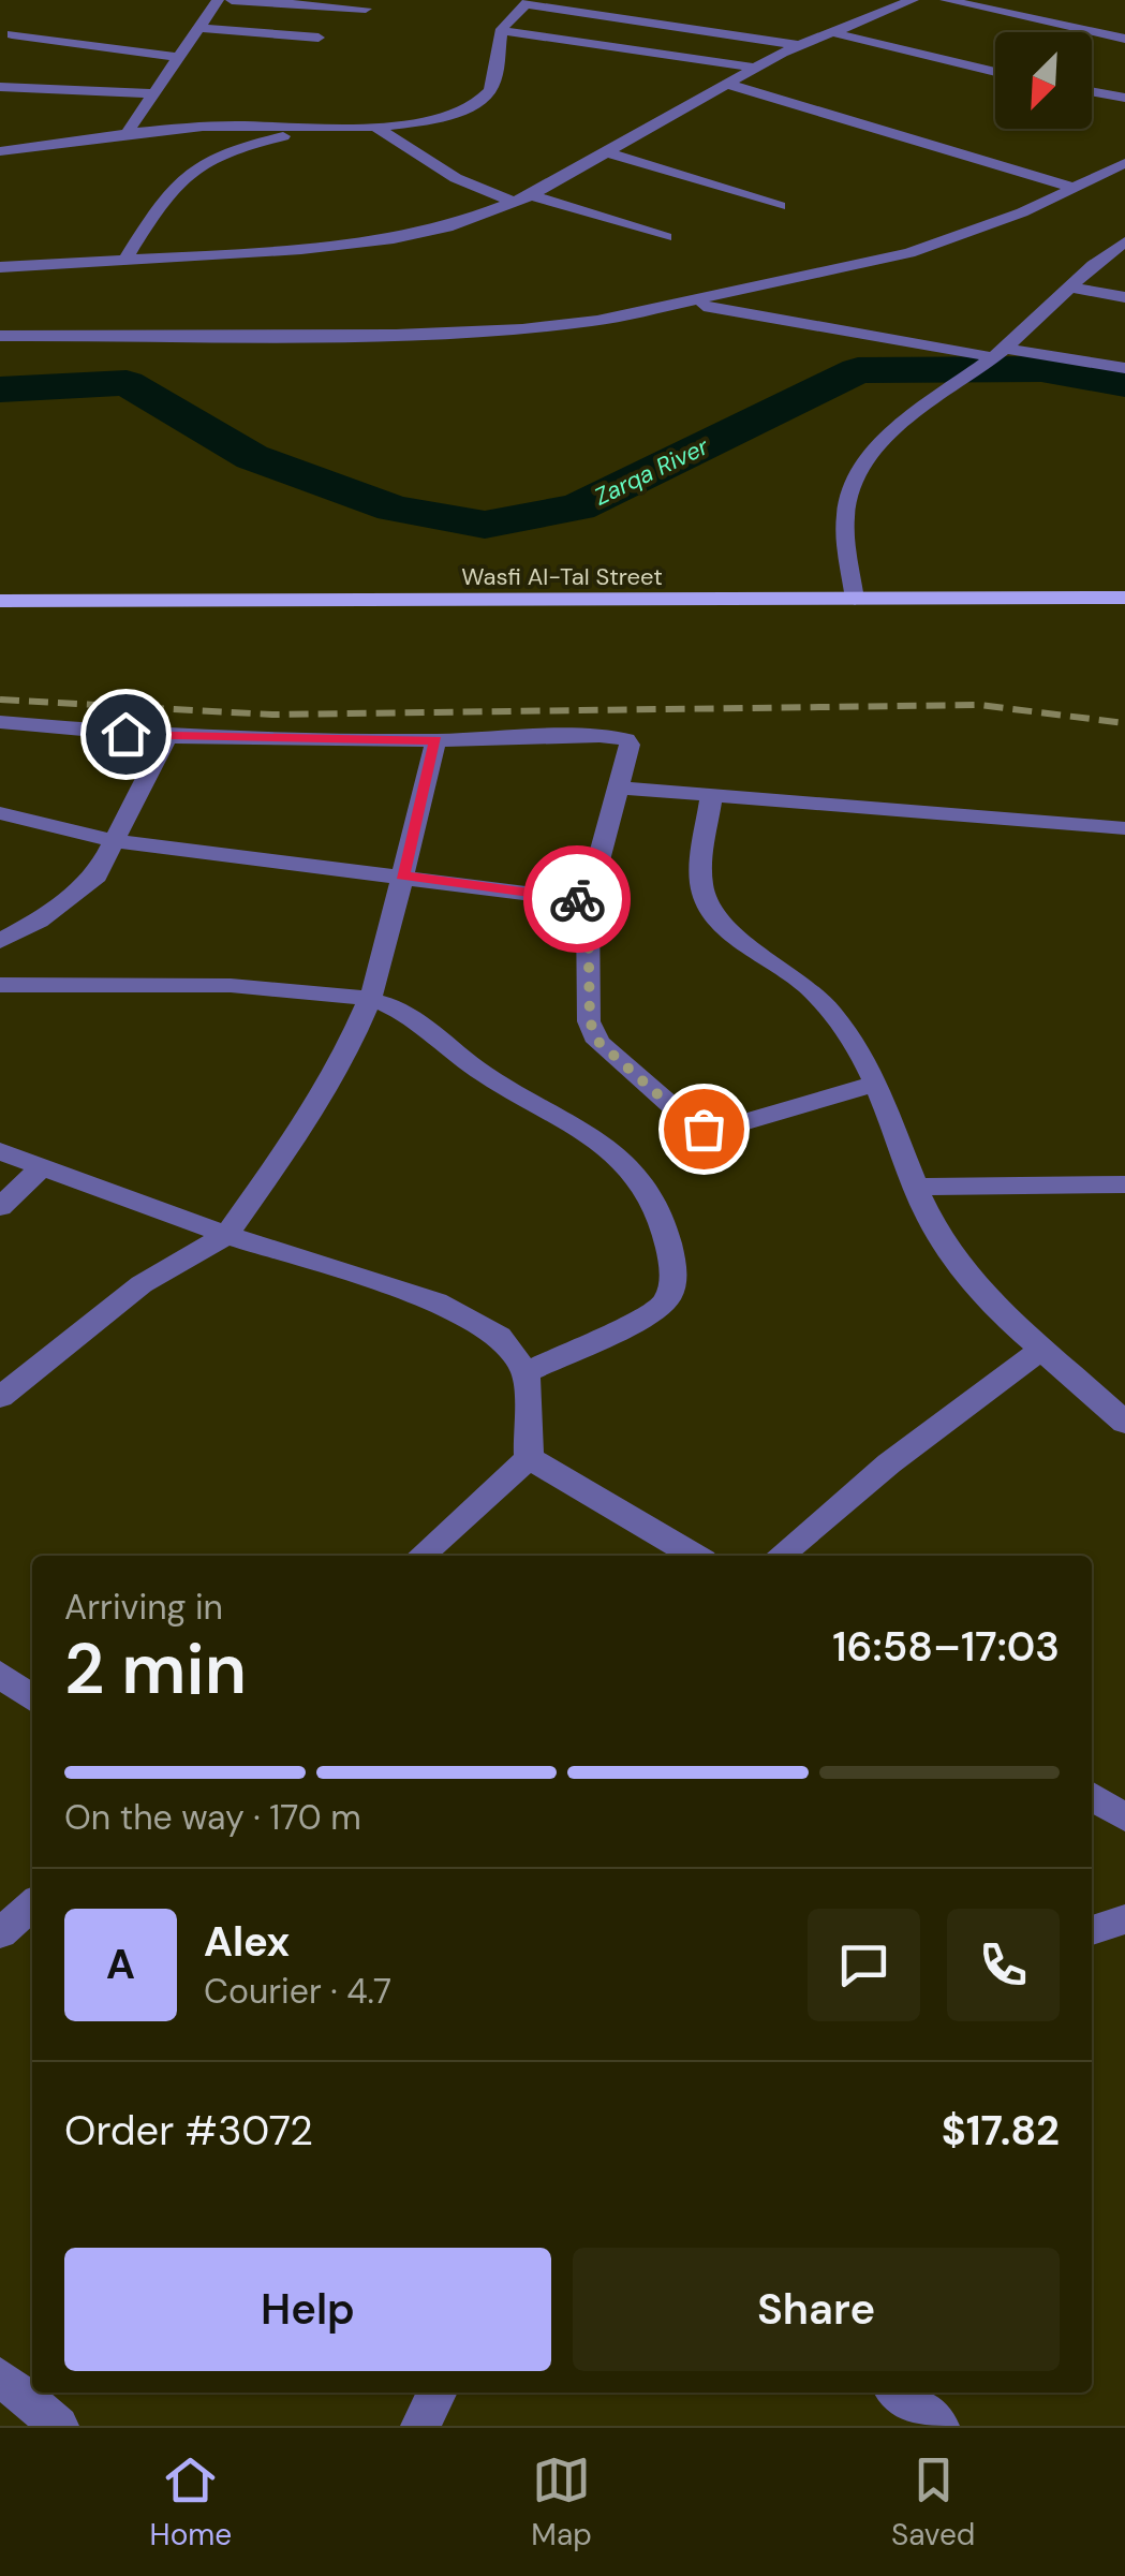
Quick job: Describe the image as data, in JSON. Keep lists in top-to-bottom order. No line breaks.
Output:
{"streets":{"main road":["Wasfi Al-Tal Street"]},"water":["Zarqa River"],"north":"bottom left","page":{"heading":["2 min","Arriving in","16:58–17:03"],"panel":["Alex","Courier · 4.7","Order #3072","$17.82"],"bar":"On the way · 170 m","round":"A","buttons":["Help","Share"],"tabs":["Home","Map","Saved"]}}
